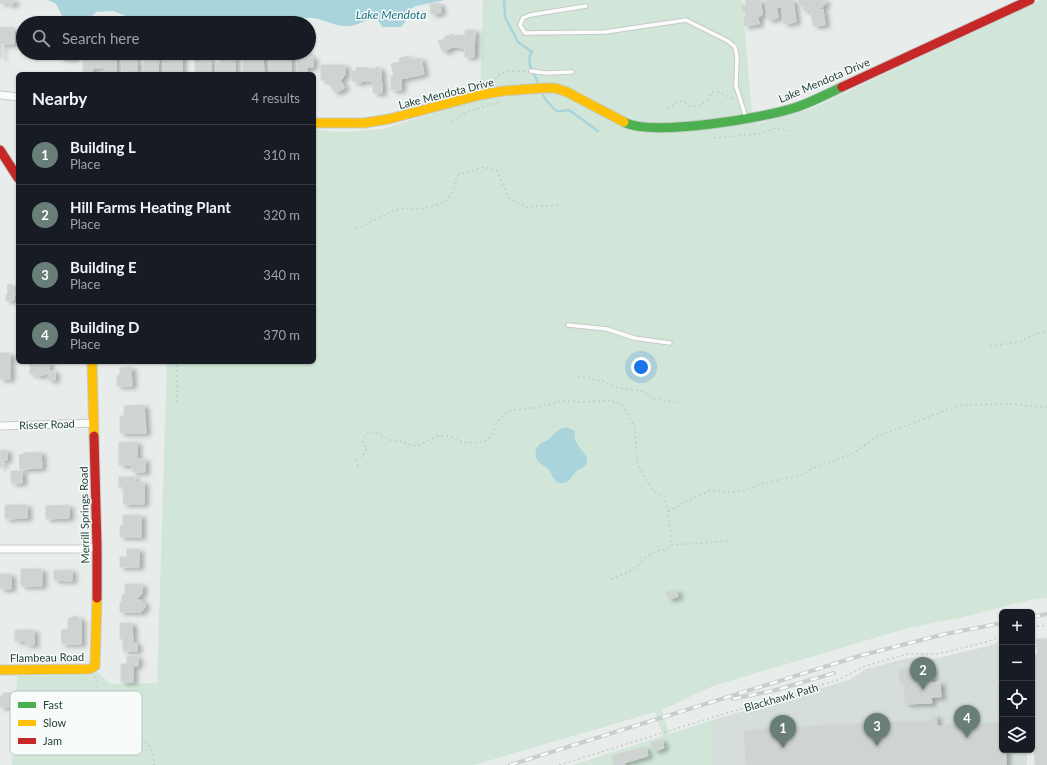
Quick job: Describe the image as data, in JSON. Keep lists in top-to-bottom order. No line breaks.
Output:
{"streets":{"street":["Lake Mendota Drive","Risser Road","Merrill Springs Road","Flambeau Road"],"path":["Blackhawk Path"]},"crossings":[["Risser Road","Merrill Springs Road"],["Merrill Springs Road","Flambeau Road"]],"water":["Lake Mendota"],"legend":["Fast","Slow","Jam"],"page":{"search":"Search here","heading":["Nearby","4 results"],"list":[{"mark":"1","name":"Building L","note":"Place","value":"310 m"},{"mark":"2","name":"Hill Farms Heating Plant","note":"Place","value":"320 m"},{"mark":"3","name":"Building E","note":"Place","value":"340 m"},{"mark":"4","name":"Building D","note":"Place","value":"370 m"}],"map_buttons":["+","−"],"pins":["2","4","3","1"]}}
